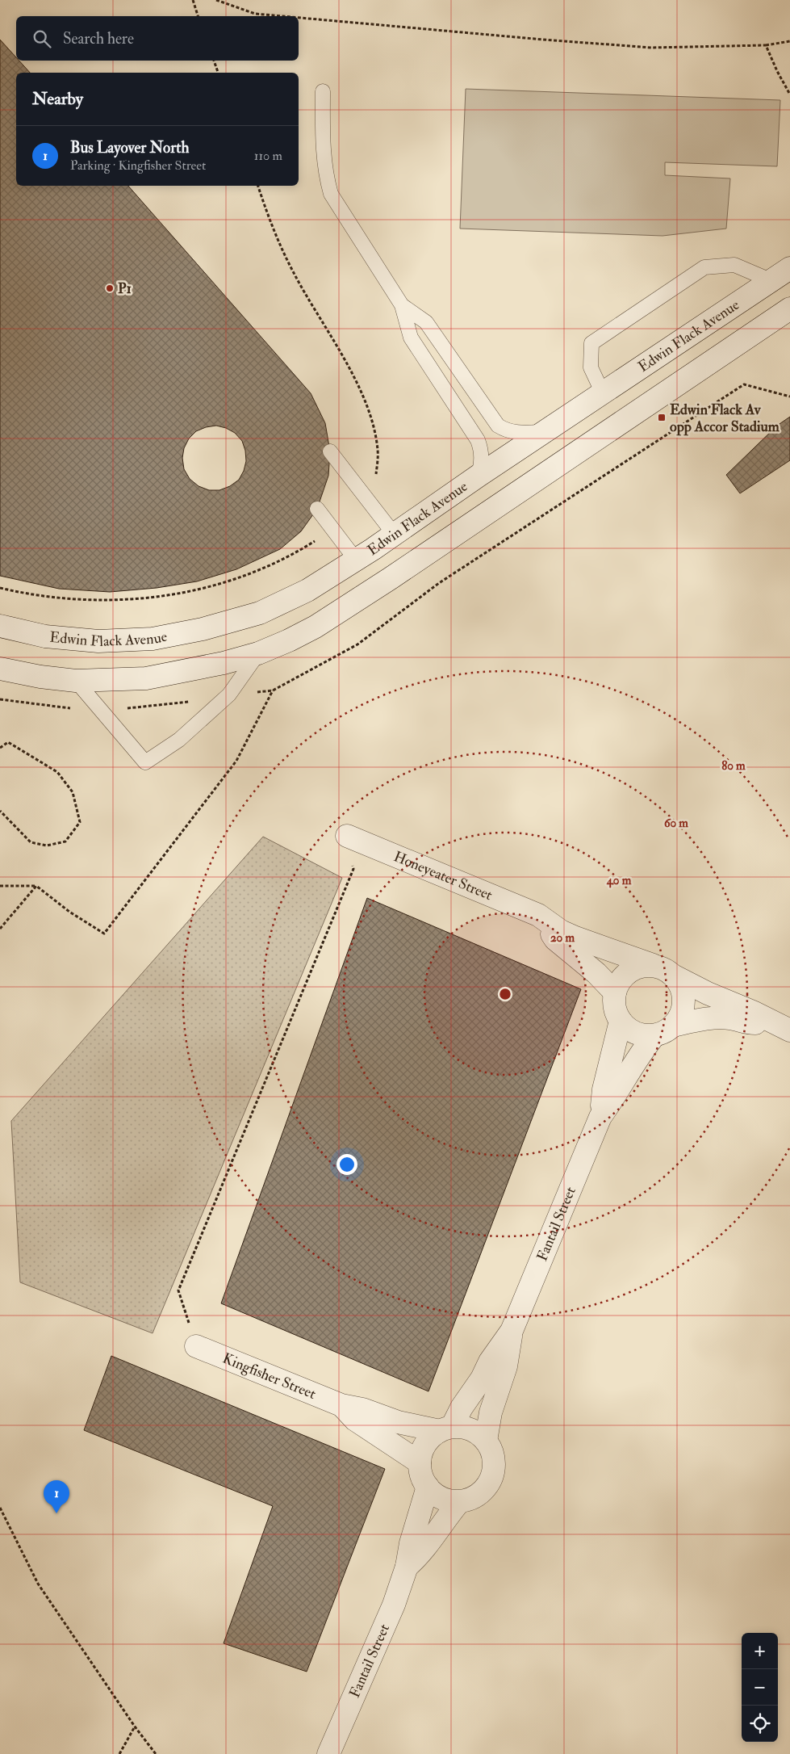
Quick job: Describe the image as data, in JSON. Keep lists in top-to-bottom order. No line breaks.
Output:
{"streets":{"street":["Edwin Flack Avenue","Honeyeater Street","Fantail Street","Kingfisher Street"]},"crossings":[["Honeyeater Street","Fantail Street"],["Fantail Street","Kingfisher Street"]],"places":{"other":["P1"],"transit":["Edwin Flack Av opp Accor Stadium"]},"page":{"search":"Search here","heading":"Nearby","list":[{"mark":"1","name":"Bus Layover North","note":"Parking · Kingfisher Street","value":"110 m"}],"pins":"1","map_buttons":["+","−"]},"rings":["80 m","60 m","40 m","20 m"]}
